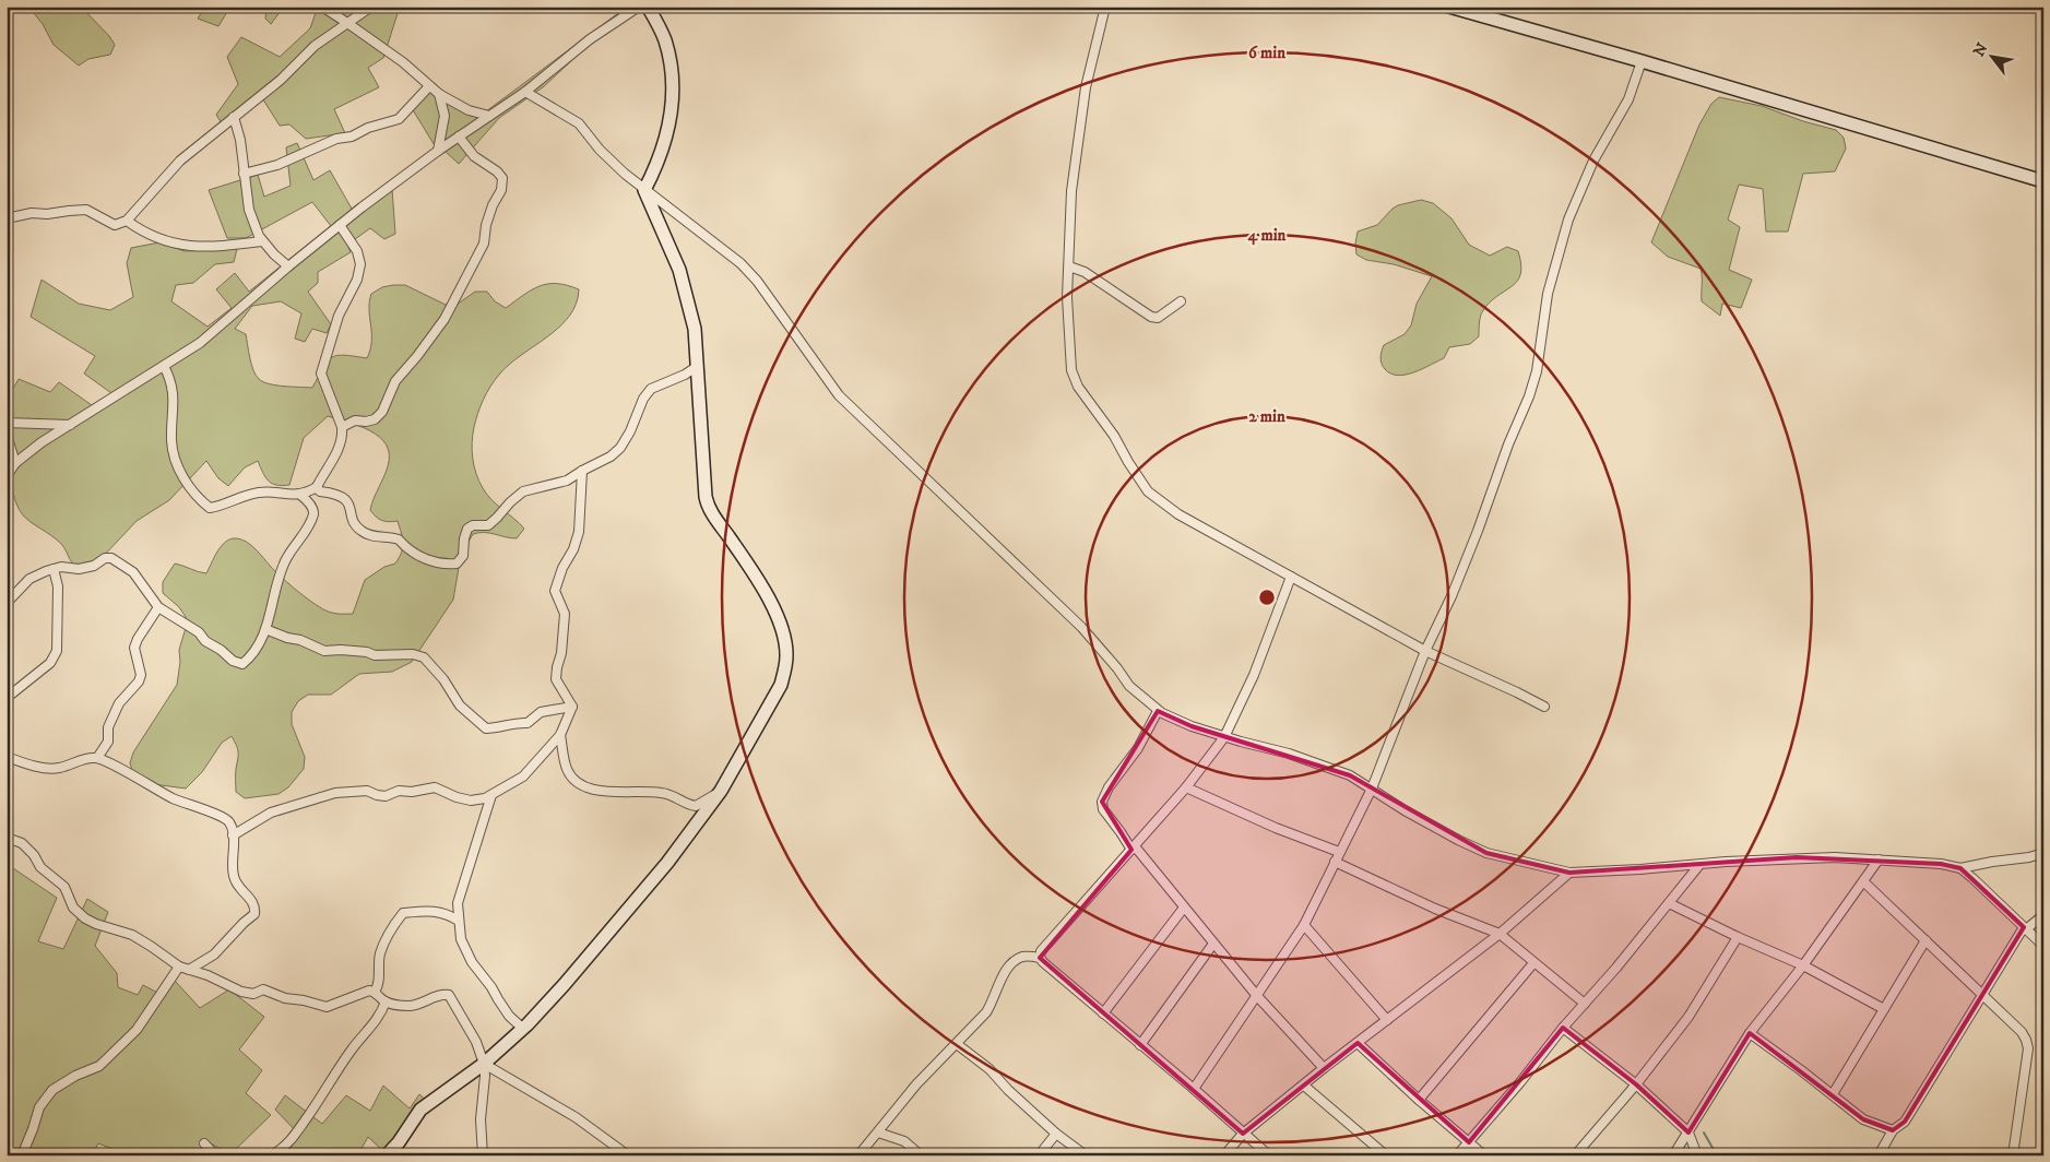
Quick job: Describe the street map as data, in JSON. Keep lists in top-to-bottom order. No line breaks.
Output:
{"north":"top left","rings":["6 min","4 min","2 min"]}
